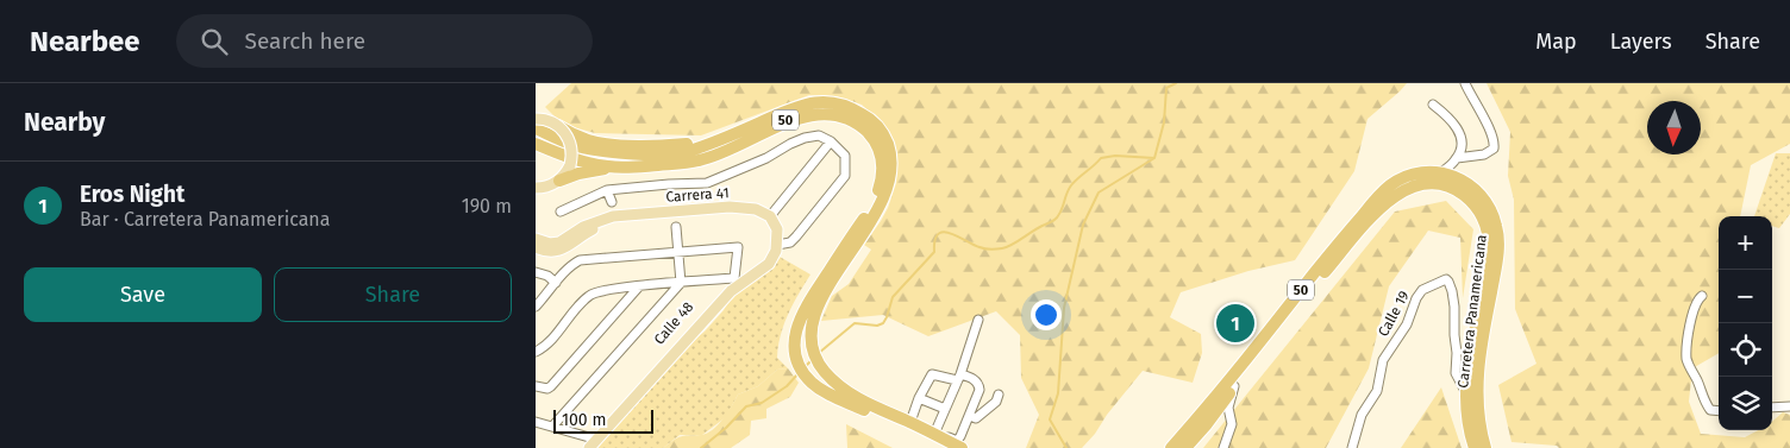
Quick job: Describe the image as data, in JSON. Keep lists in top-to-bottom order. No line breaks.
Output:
{"streets":{"highway":["50","Carretera Panamericana"],"main road":["Carrera 41","Calle 48"],"street":["Calle 19"]},"crossings":[["Carrera 41","Calle 48"],["Carretera Panamericana","Calle 19"]],"scale_bar":"100 m","north":"bottom","page":{"header":"Nearbee","search":"Search here","nav":["Map","Layers","Share"],"heading":"Nearby","list":[{"mark":"1","name":"Eros Night","note":"Bar · Carretera Panamericana","value":"190 m"}],"map_buttons":["+","−"],"buttons":["Save","Share"],"pins":"1","scale":"100 m"}}
